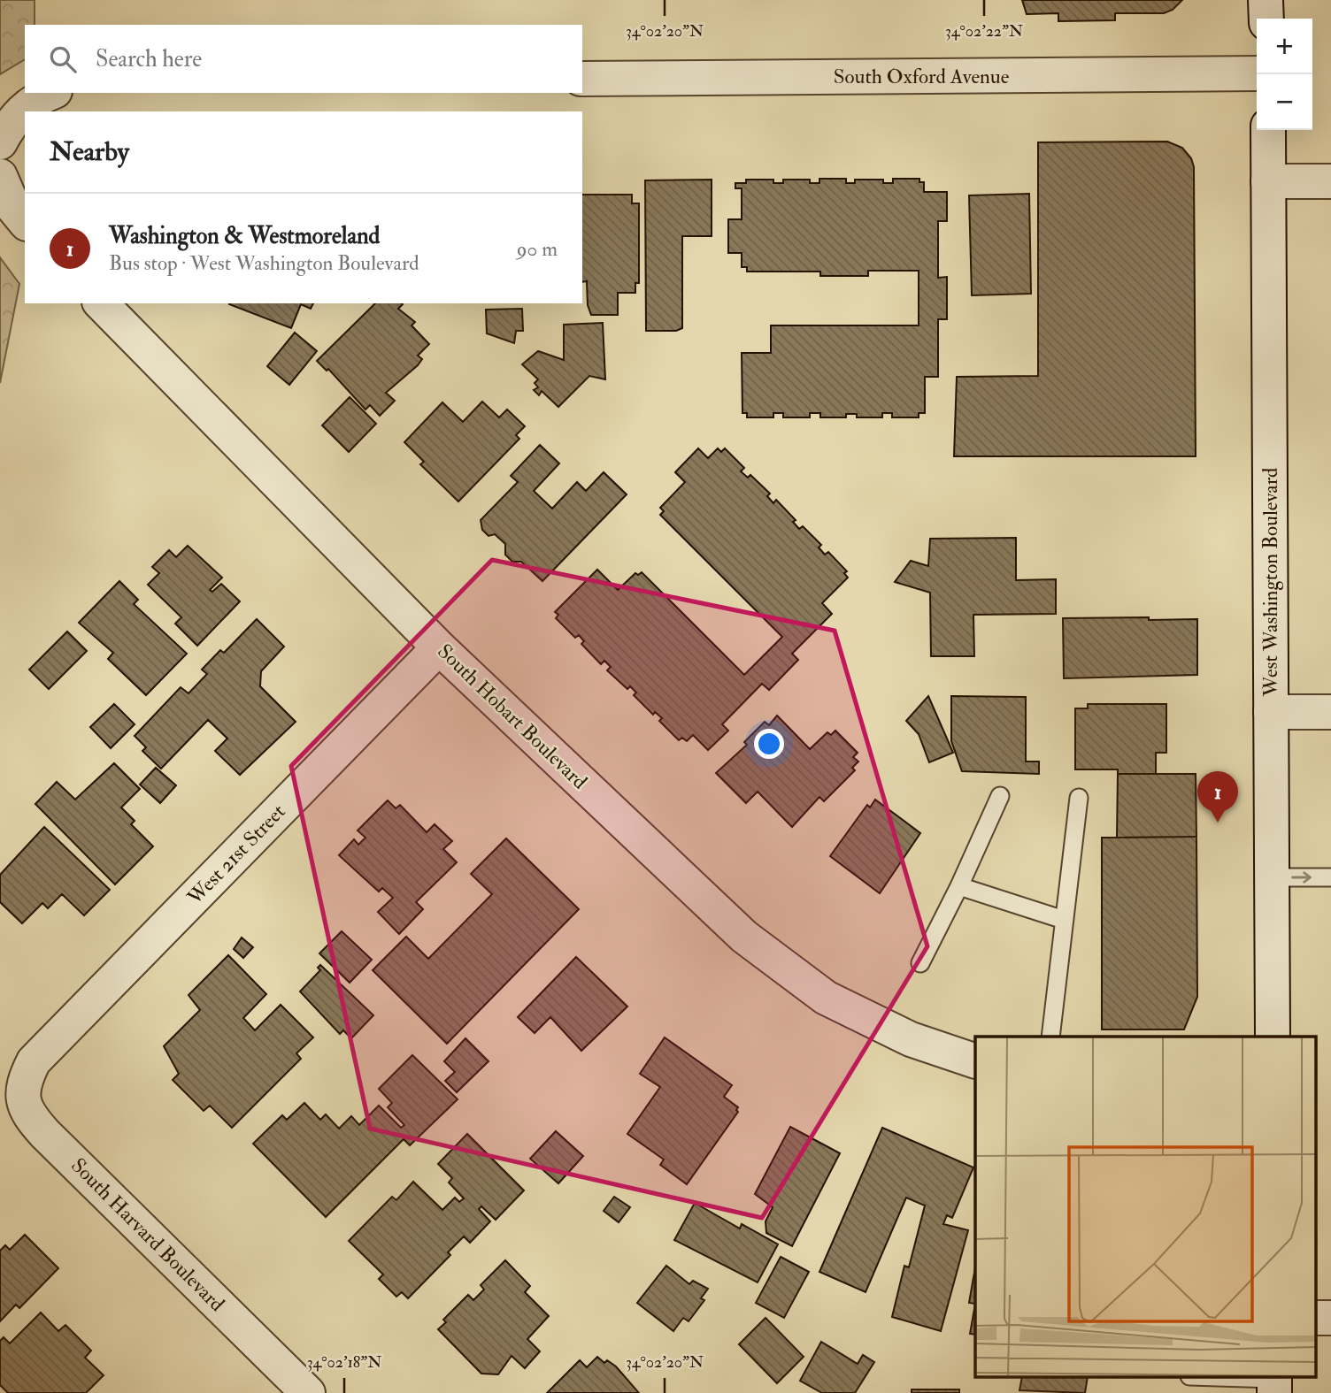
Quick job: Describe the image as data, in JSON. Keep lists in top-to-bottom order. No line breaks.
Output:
{"streets":{"street":["South Oxford Avenue","West Washington Boulevard","South Hobart Boulevard","West 21st Street","South Harvard Boulevard"]},"crossings":[["South Hobart Boulevard","West 21st Street"],["West 21st Street","South Harvard Boulevard"]],"page":{"map_buttons":["+","−"],"search":"Search here","heading":"Nearby","list":[{"mark":"1","name":"Washington & Westmoreland","note":"Bus stop · West Washington Boulevard","value":"90 m"}],"pins":"1"},"coordinates":["34°02'20\"N","34°02'22\"N","34°02'18\"N"]}
